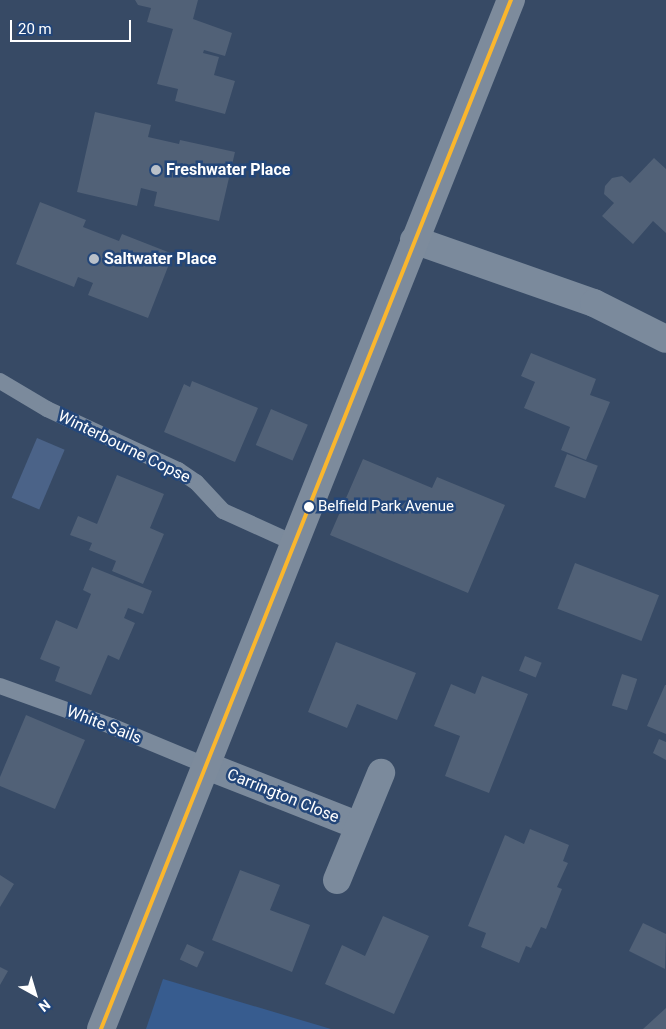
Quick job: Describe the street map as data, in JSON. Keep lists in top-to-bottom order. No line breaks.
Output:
{"streets":{"street":["Carrington Close"],"lane":["Winterbourne Copse","White Sails"]},"crossings":[["White Sails","Carrington Close"]],"places":["Freshwater Place","Saltwater Place","Belfield Park Avenue"],"scale_bar":"20 m","north":"bottom right"}
